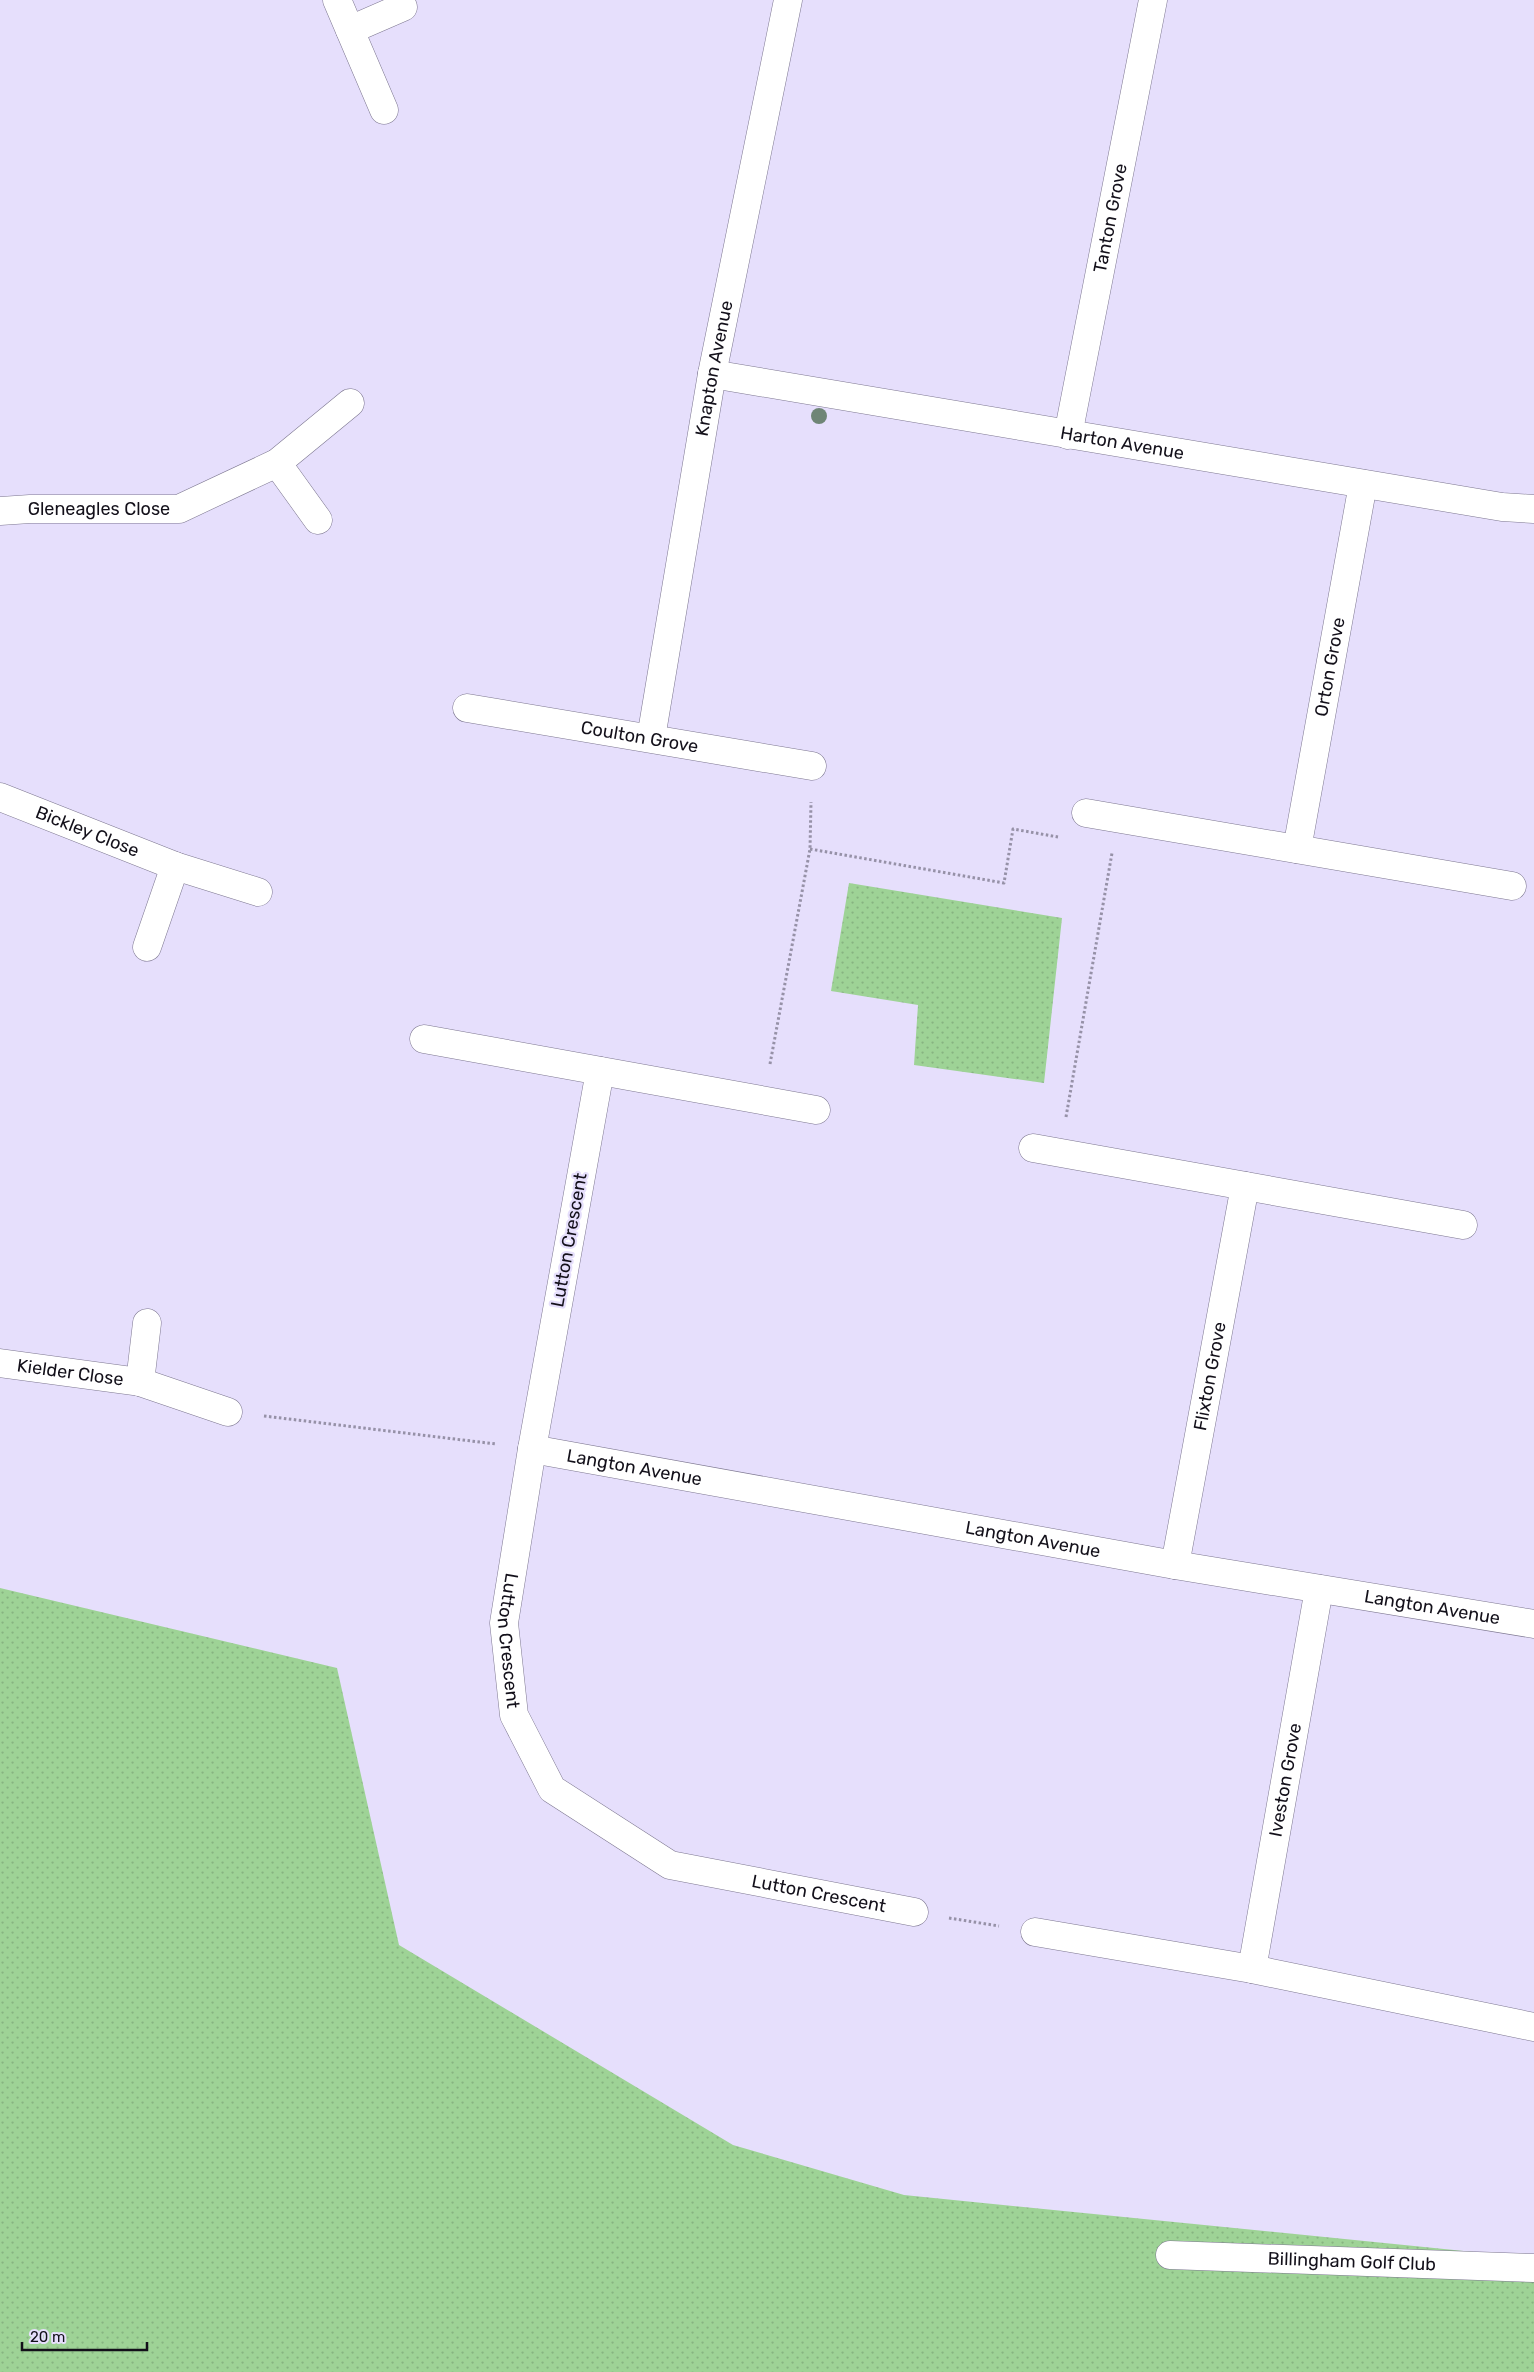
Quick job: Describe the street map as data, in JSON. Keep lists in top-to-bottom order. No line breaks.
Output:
{"streets":{"street":["Tanton Grove","Knapton Avenue","Harton Avenue","Gleneagles Close","Orton Grove","Coulton Grove","Bickley Close","Lutton Crescent","Kielder Close","Flixton Grove","Langton Avenue","Iveston Grove","Billingham Golf Club"]},"crossings":[["Tanton Grove","Harton Avenue"],["Knapton Avenue","Harton Avenue"],["Knapton Avenue","Coulton Grove"],["Harton Avenue","Orton Grove"],["Lutton Crescent","Langton Avenue"],["Flixton Grove","Langton Avenue"],["Langton Avenue","Iveston Grove"]],"scale_bar":"20 m"}
